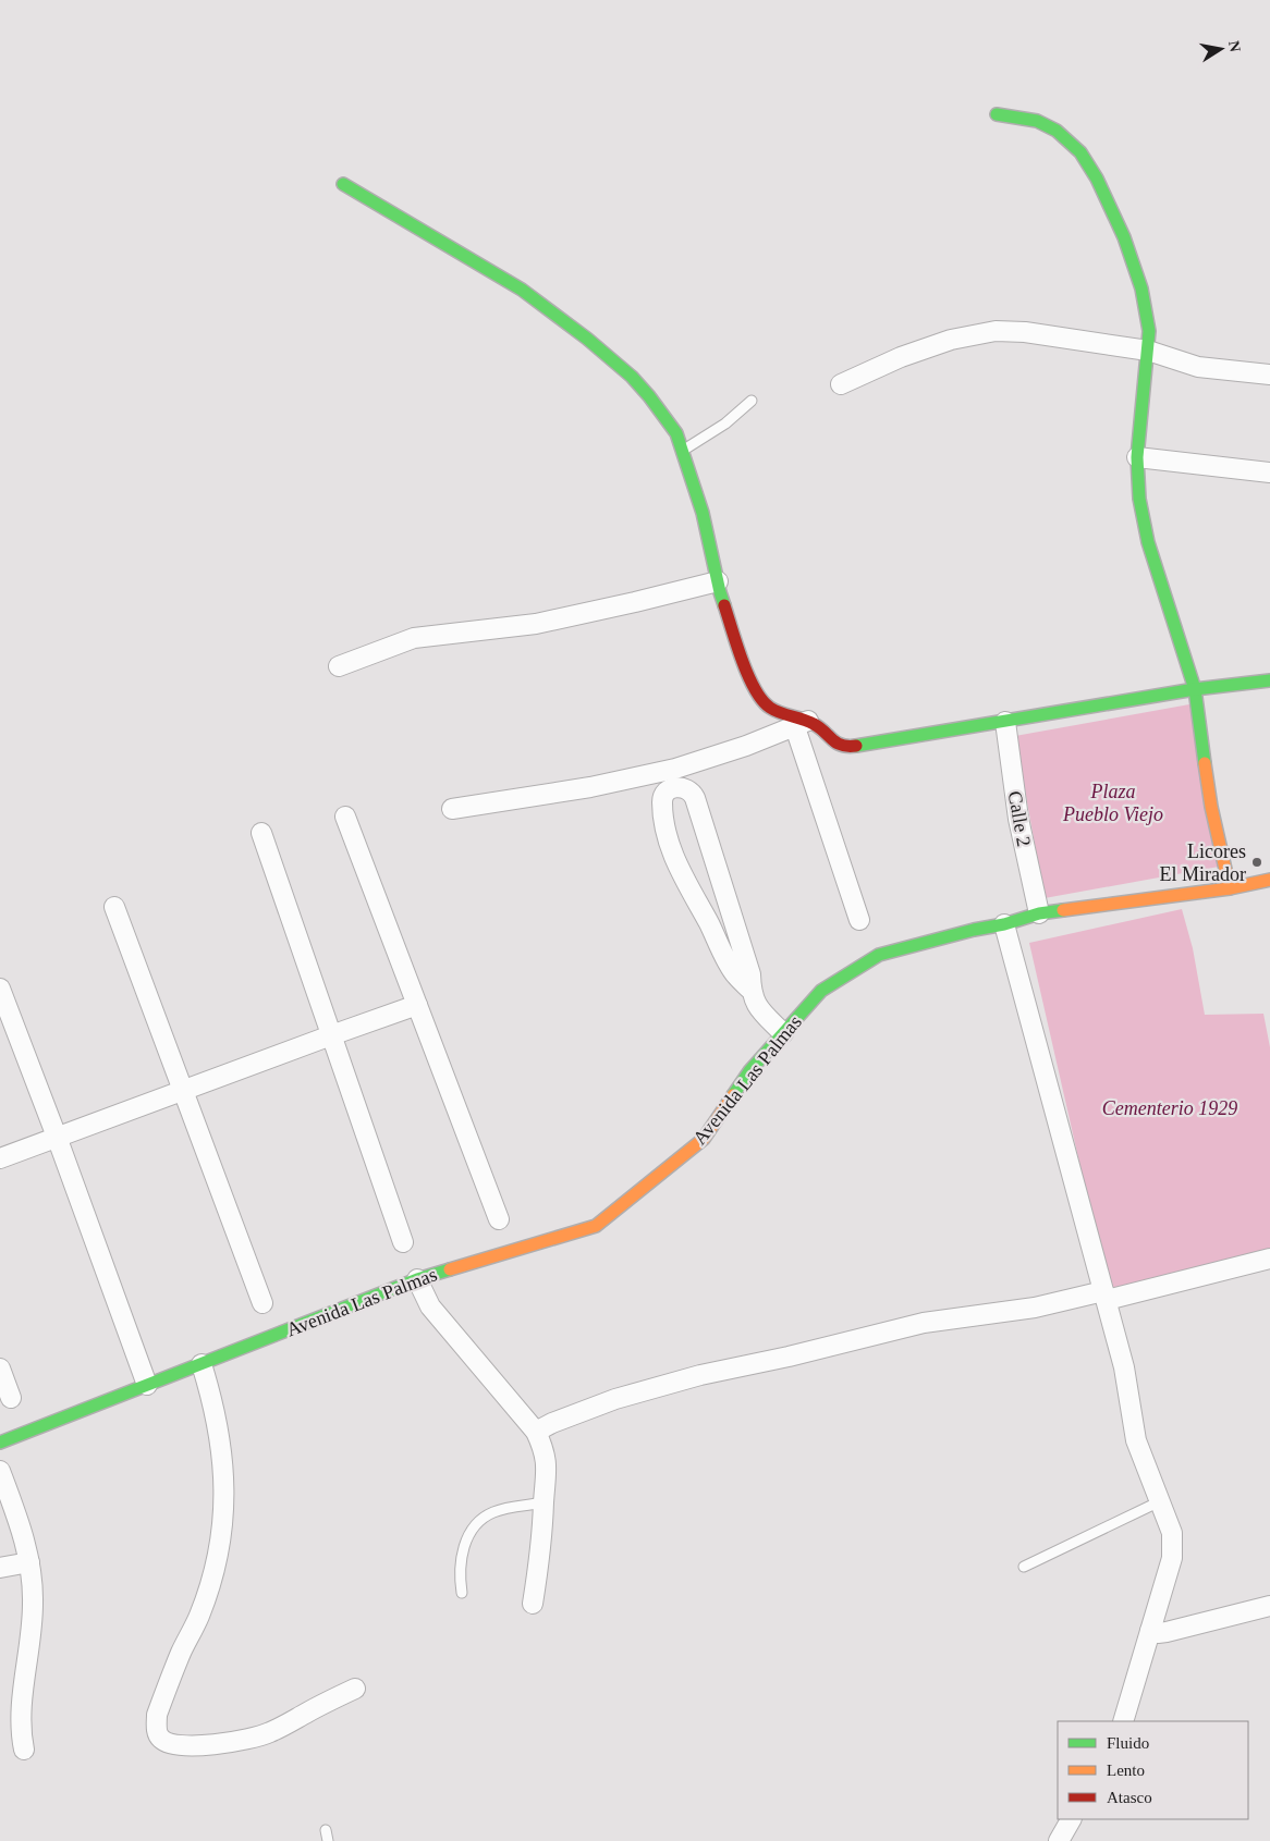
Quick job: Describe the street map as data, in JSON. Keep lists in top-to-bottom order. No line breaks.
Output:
{"streets":{"street":["Calle 2","Avenida Las Palmas"]},"crossings":[["Calle 2","Avenida Las Palmas"]],"parks":["Plaza Pueblo Viejo","Cementerio 1929"],"places":["Licores El Mirador"],"legend":["Fluido","Lento","Atasco"],"north":"right"}
